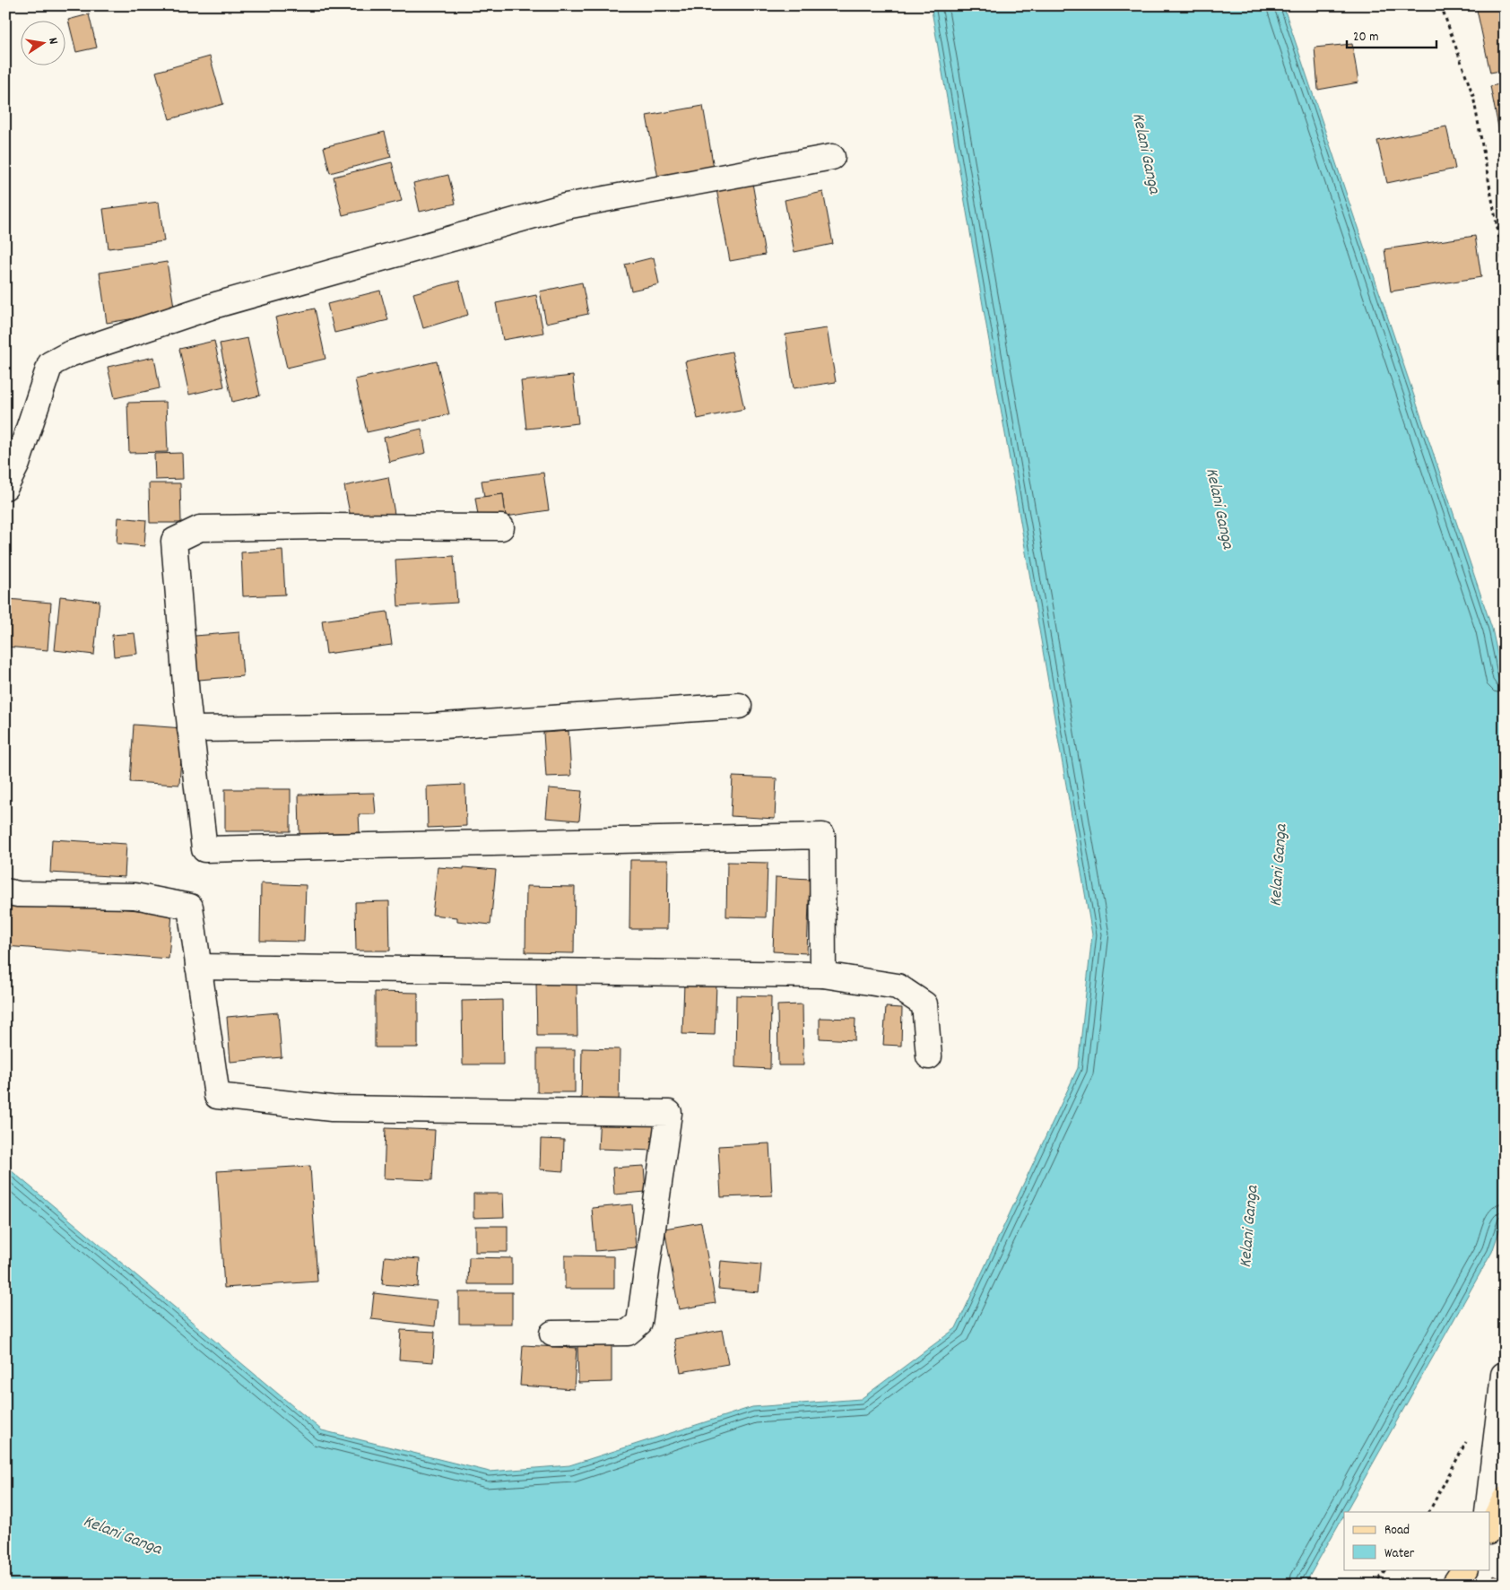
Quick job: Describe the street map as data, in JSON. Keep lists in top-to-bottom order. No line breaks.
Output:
{"water":["Kelani Ganga"],"legend":["Road","Water"],"scale_bar":"20 m","north":"right"}
